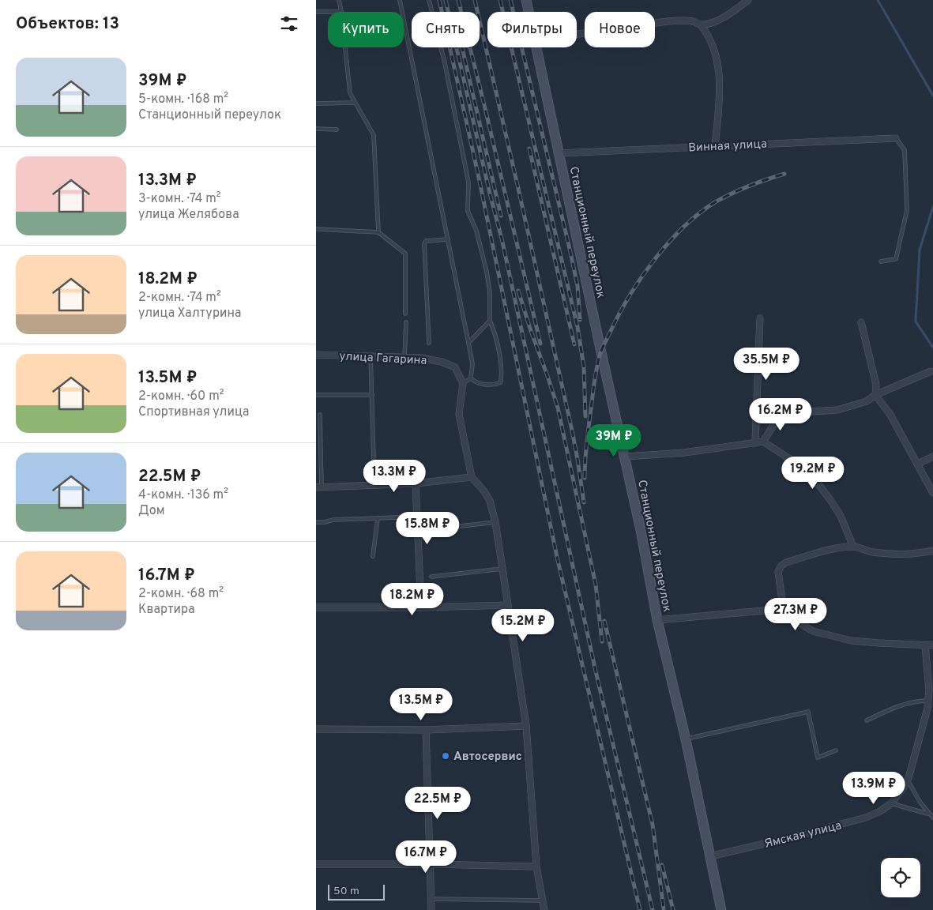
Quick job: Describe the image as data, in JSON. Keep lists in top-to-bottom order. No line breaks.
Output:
{"streets":{"main road":["Станционный переулок"],"street":["Винная улица","улица Гагарина","Ямская улица"]},"crossings":[["Винная улица","Станционный переулок"],["Станционный переулок","Ямская улица"]],"places":["Автосервис"],"scale_bar":"50 m","page":{"heading":"Объектов: 13","chip":["Купить","Снять","Фильтры","Новое"],"list":[{"name":"39M ₽","note":"5-комн. · 168 m² · Станционный переулок"},{"name":"13.3M ₽","note":"3-комн. · 74 m² · улица Желябова"},{"name":"18.2M ₽","note":"2-комн. · 74 m² · улица Халтурина"},{"name":"13.5M ₽","note":"2-комн. · 60 m² · Спортивная улица"},{"name":"22.5M ₽","note":"4-комн. · 136 m² · Дом"},{"name":"16.7M ₽","note":"2-комн. · 68 m² · Квартира"}],"price":["35.5M ₽","16.2M ₽","39M ₽","19.2M ₽","13.3M ₽","15.8M ₽","18.2M ₽","27.3M ₽","15.2M ₽","13.5M ₽","13.9M ₽","22.5M ₽","16.7M ₽"],"scale":"50 m"}}
